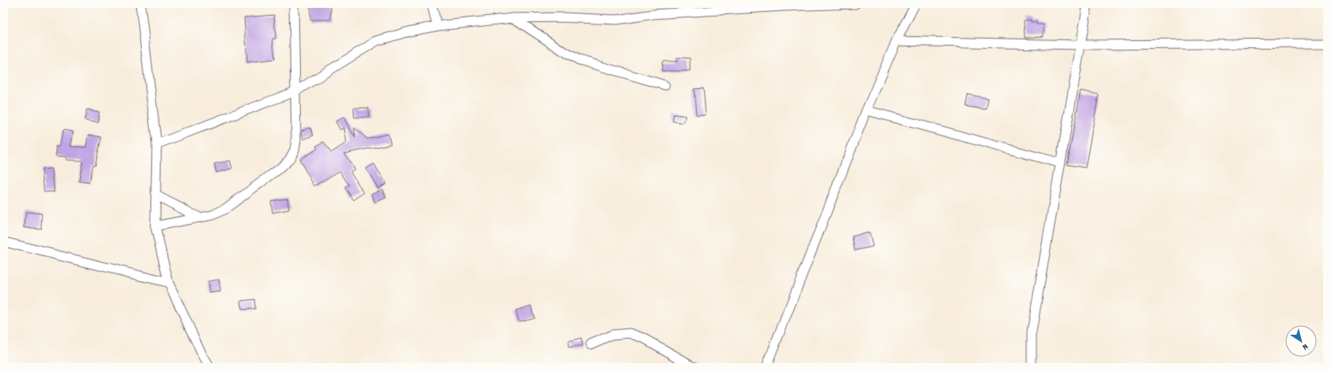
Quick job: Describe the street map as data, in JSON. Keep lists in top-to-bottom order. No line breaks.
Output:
{"north":"bottom right"}
